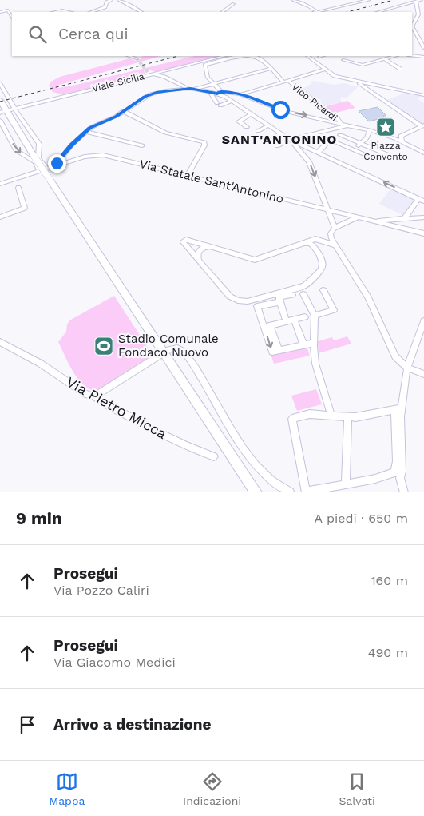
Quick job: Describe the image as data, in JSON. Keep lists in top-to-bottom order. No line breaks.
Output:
{"streets":{"street":["Viale Sicilia","Vico Picardi","Via Statale Sant'Antonino","Via Pietro Micca"]},"districts":["SANT'ANTONINO"],"places":{"place":["Piazza Convento"],"sports":["Stadio Comunale Fondaco Nuovo"]},"page":{"search":"Cerca qui","heading":["9 min","A piedi · 650 m"],"list":[["Prosegui","Via Pozzo Caliri","160 m"],["Prosegui","Via Giacomo Medici","490 m"],"Arrivo a destinazione"],"nav":["Mappa","Indicazioni","Salvati"]}}
